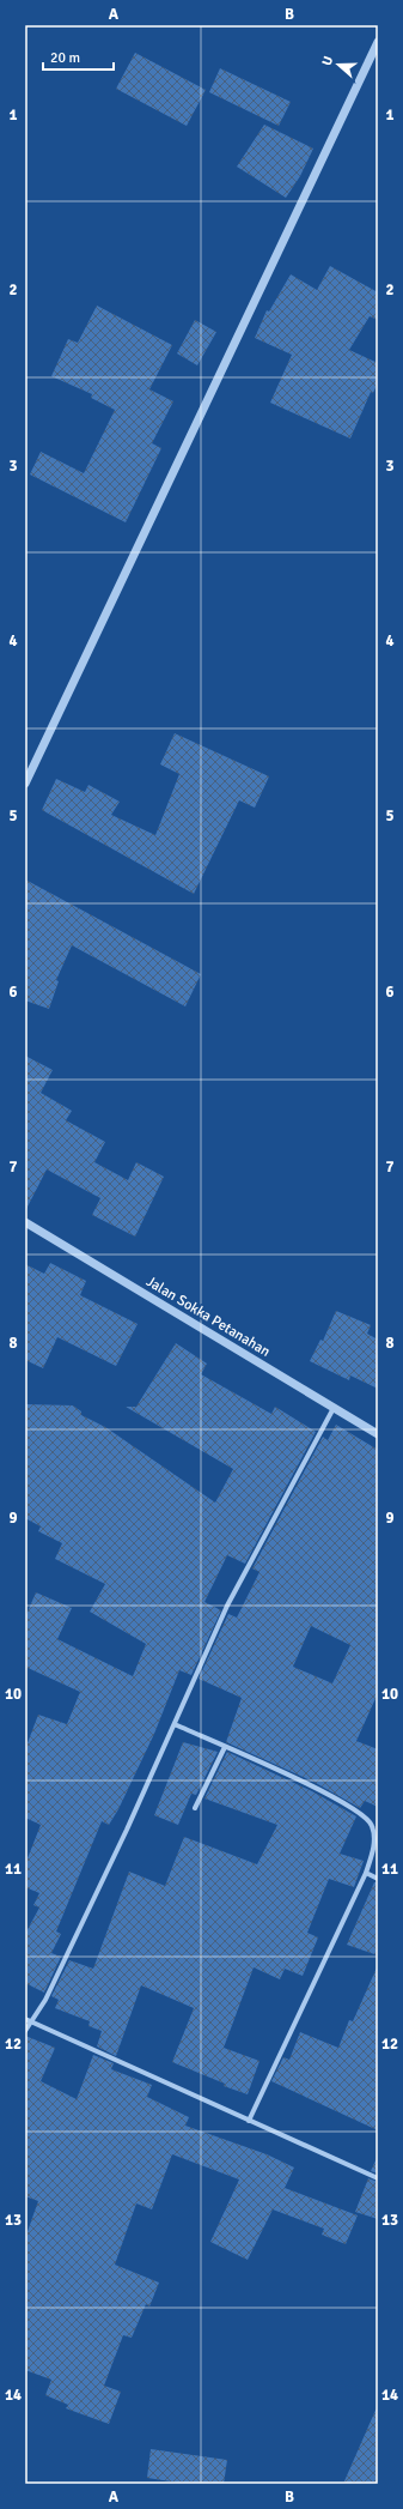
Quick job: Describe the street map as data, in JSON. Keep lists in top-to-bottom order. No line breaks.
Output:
{"streets":{"street":["Jalan Sokka Petanahan"]},"scale_bar":"20 m","north":"left","grid":{"columns":["A","B"],"rows":["1","2","3","4","5","6","7","8","9","10","11","12","13","14"]}}
